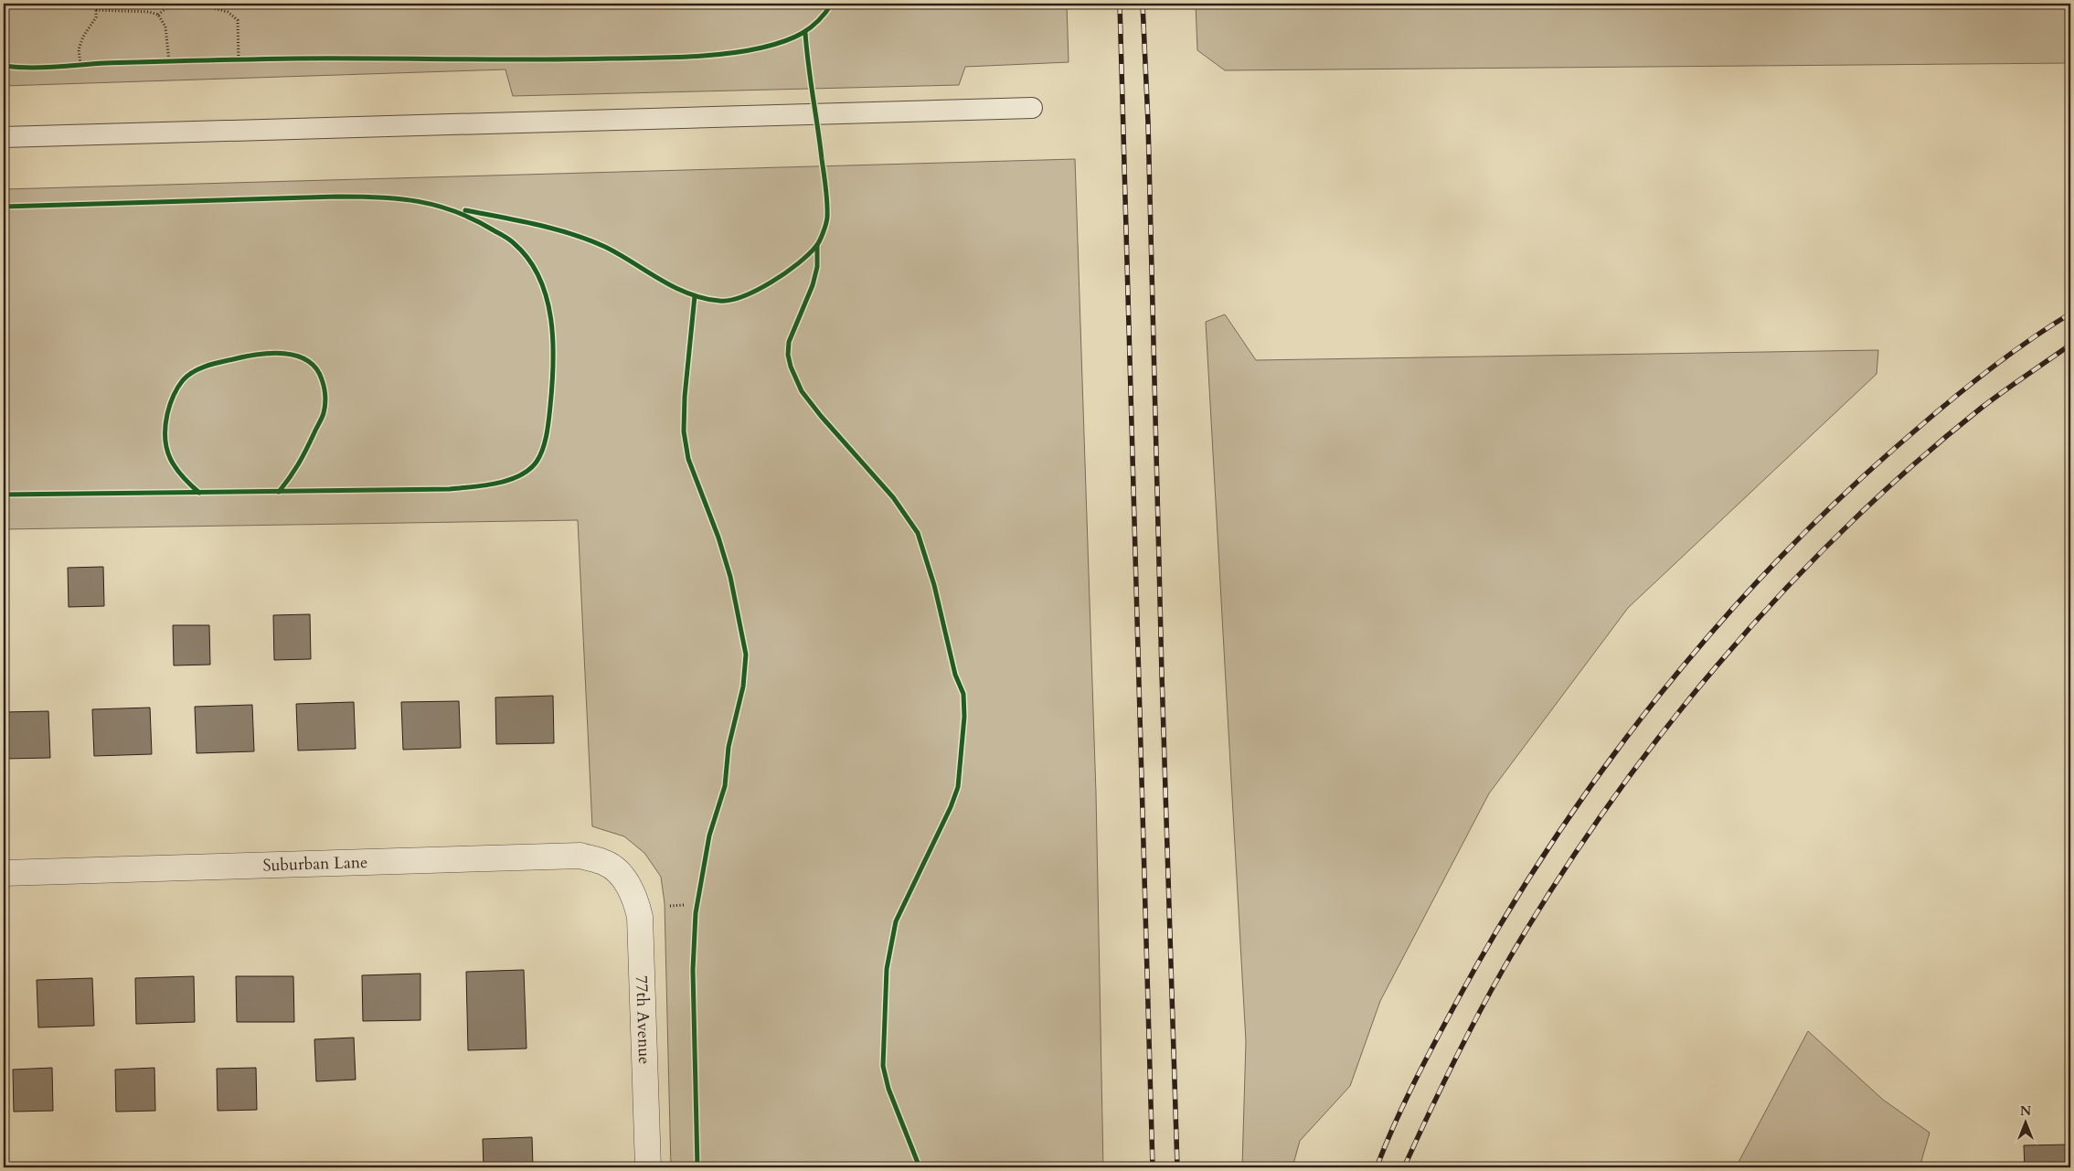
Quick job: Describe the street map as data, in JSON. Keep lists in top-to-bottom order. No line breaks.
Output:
{"streets":{"street":["Suburban Lane","77th Avenue"]},"crossings":[["Suburban Lane","77th Avenue"]],"north":"top"}
